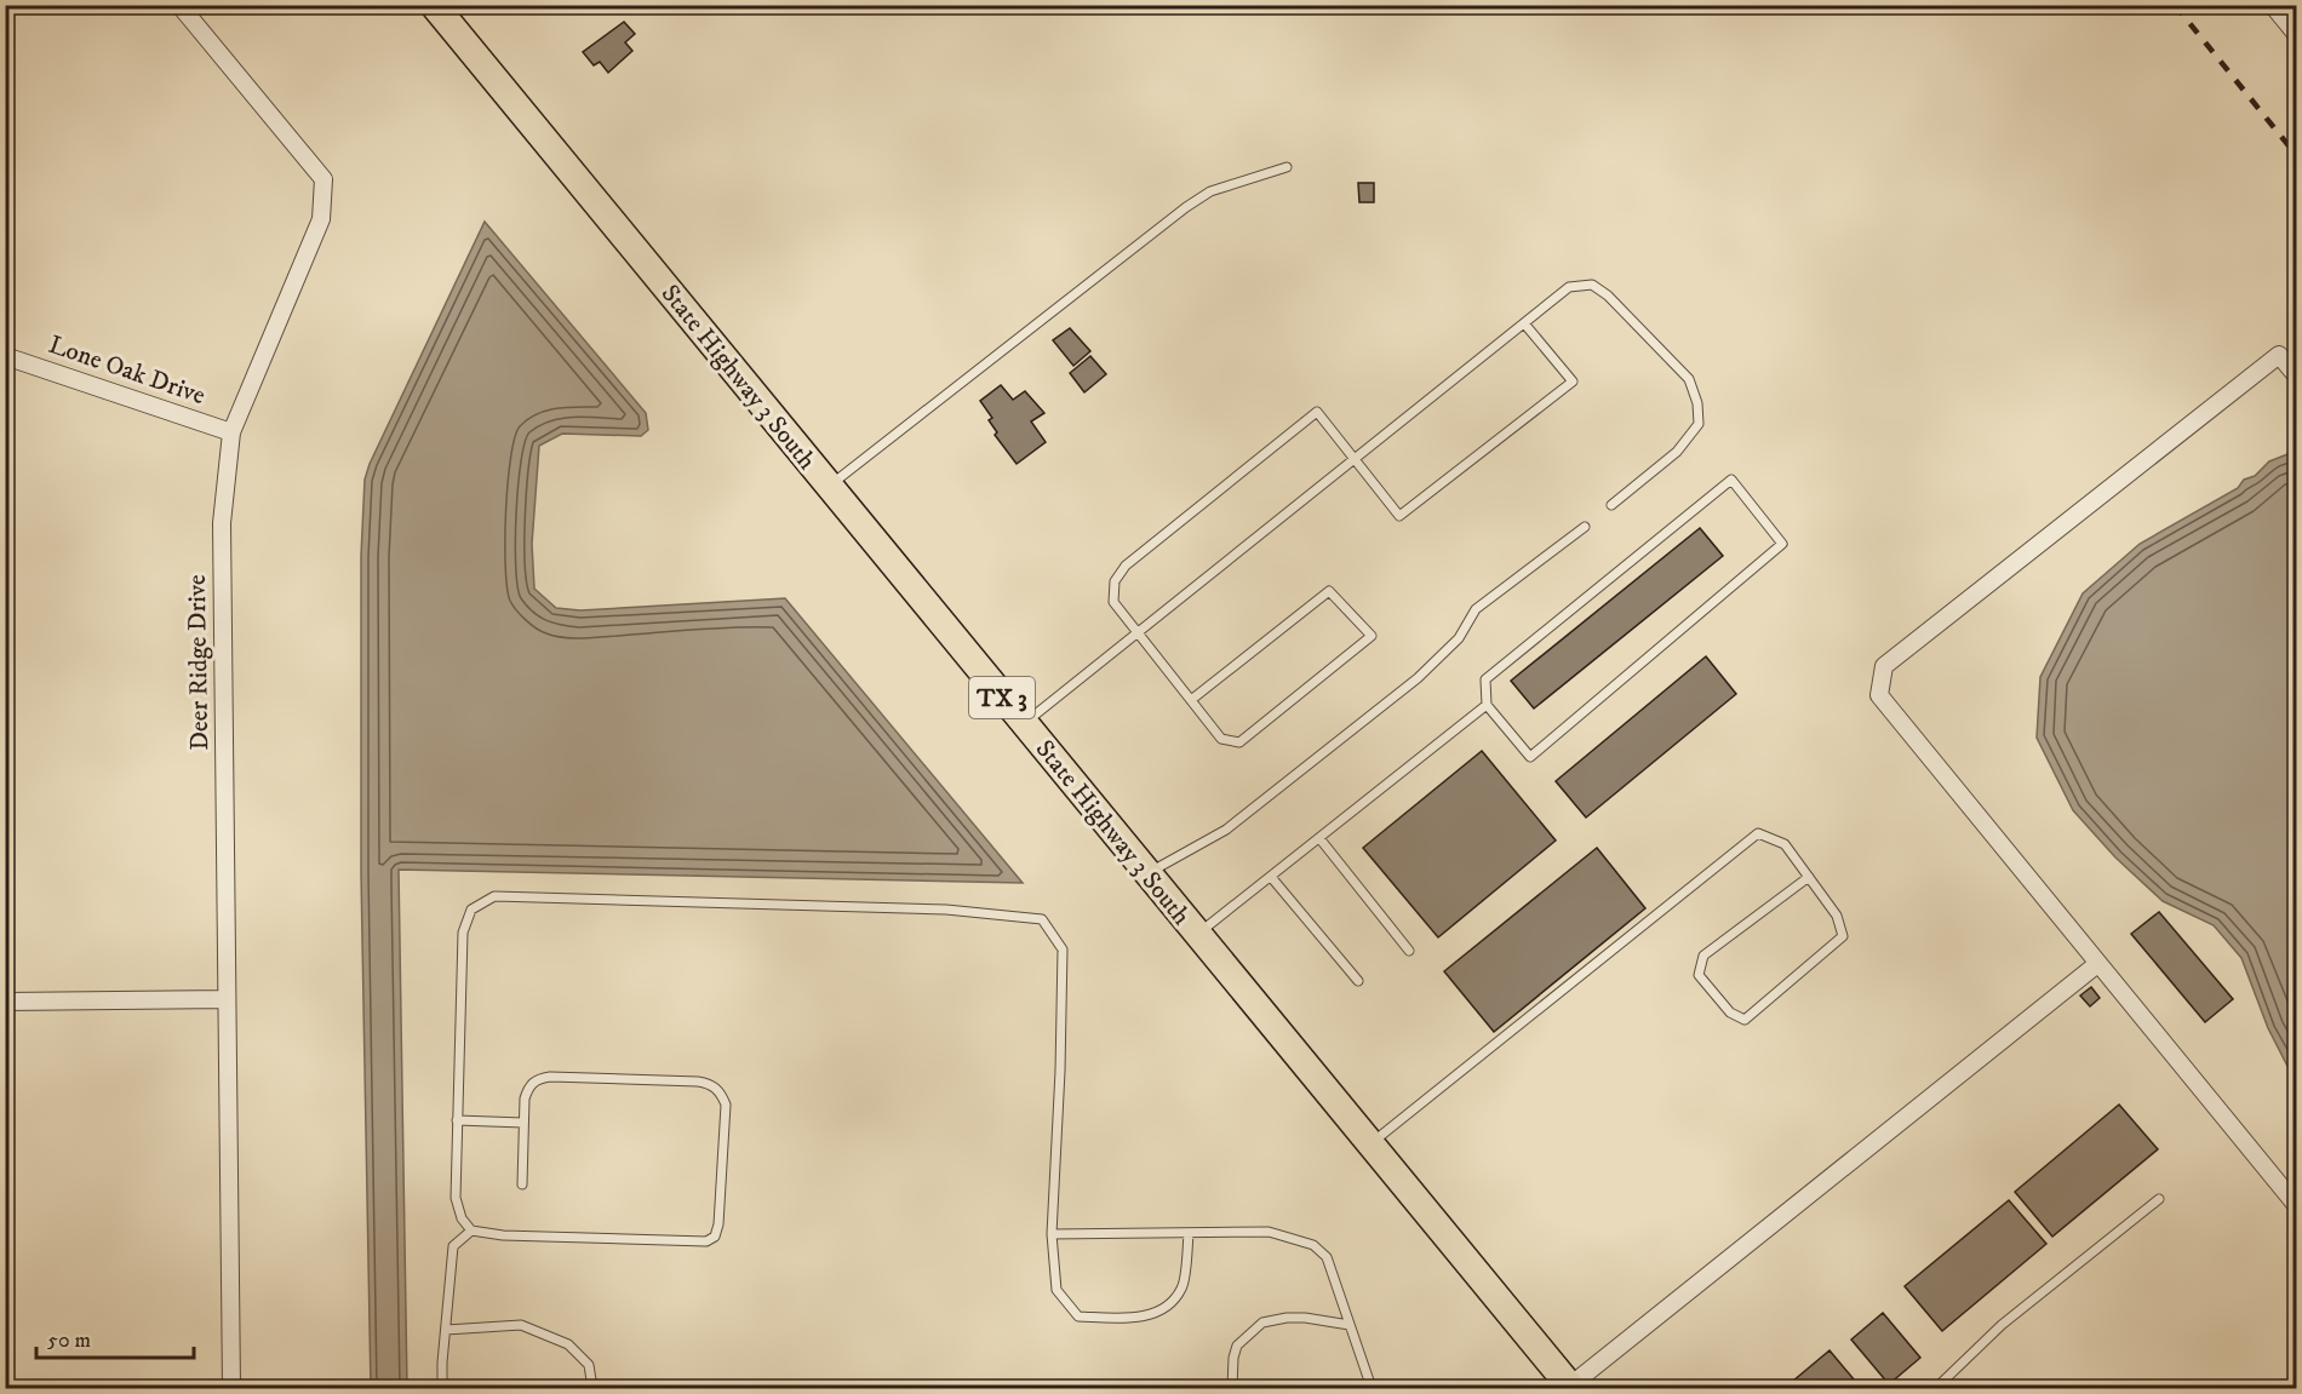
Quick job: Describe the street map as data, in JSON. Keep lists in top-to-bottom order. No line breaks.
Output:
{"streets":{"main road":["State Highway 3 South","TX 3"],"street":["Lone Oak Drive","Deer Ridge Drive"]},"crossings":[["Lone Oak Drive","Deer Ridge Drive"]],"scale_bar":"50 m"}
